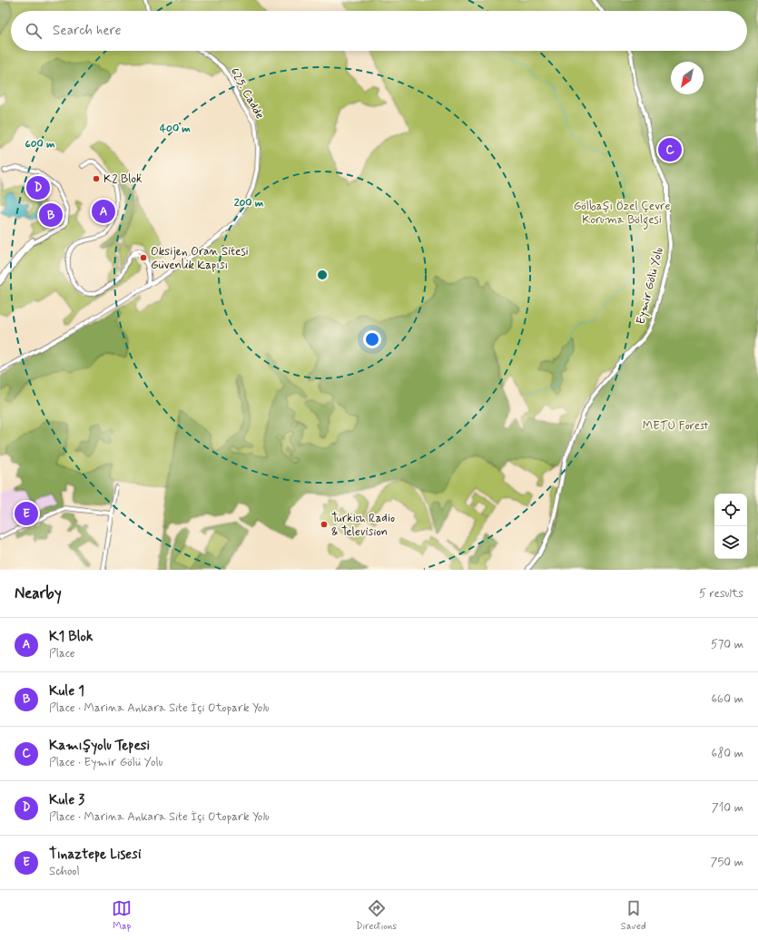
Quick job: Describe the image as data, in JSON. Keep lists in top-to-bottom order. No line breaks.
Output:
{"streets":{"street":["625. Cadde","Eymir Gölü Yolu"]},"parks":["Gölbaşı Özel Çevre Koruma Bölgesi","METU Forest"],"places":["K2 Blok","Oksijen Oran Sitesi Güvenlik Kapısı","Turkish Radio & Television"],"north":"bottom left","page":{"search":"Search here","pins":["C","D","A","B","E"],"heading":["Nearby","5 results"],"list":[{"mark":"A","name":"K1 Blok","note":"Place","value":"570 m"},{"mark":"B","name":"Kule 1","note":"Place · Marina Ankara Site İçi Otopark Yolu","value":"660 m"},{"mark":"C","name":"Kamışyolu Tepesi","note":"Place · Eymir Gölü Yolu","value":"680 m"},{"mark":"D","name":"Kule 3","note":"Place · Marina Ankara Site İçi Otopark Yolu","value":"710 m"},{"mark":"E","name":"Tınaztepe Lisesi","note":"School","value":"750 m"}],"nav":["Map","Directions","Saved"]},"rings":["400 m","600 m","200 m"]}
